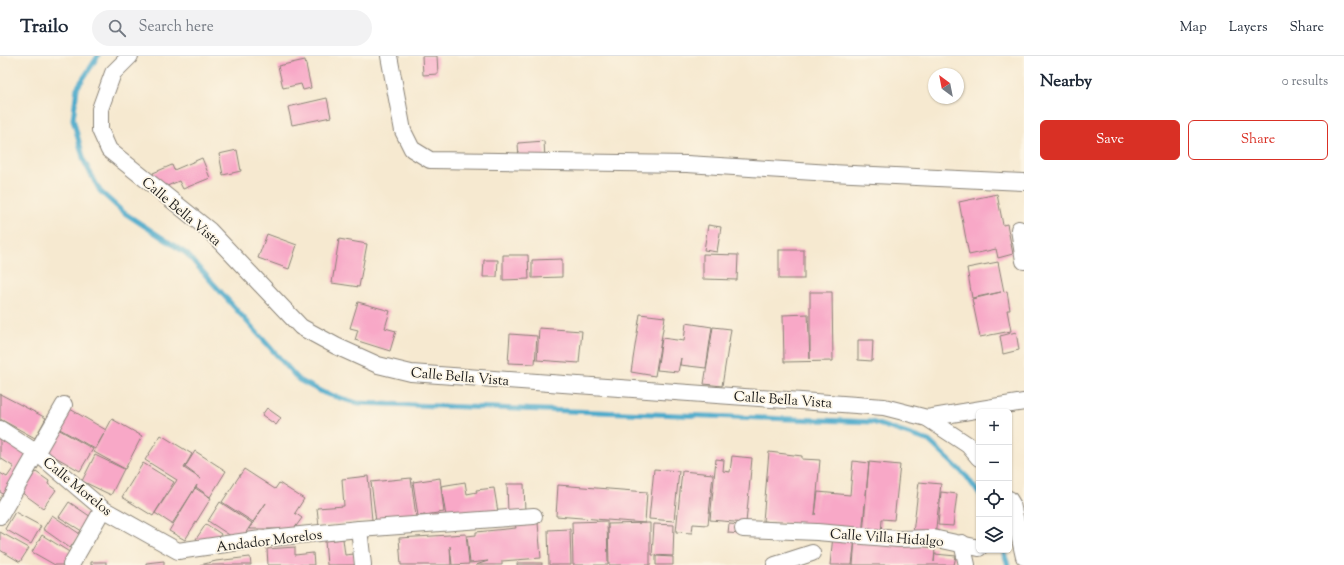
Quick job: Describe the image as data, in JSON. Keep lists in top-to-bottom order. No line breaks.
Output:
{"streets":{"street":["Calle Bella Vista","Calle Morelos","Calle Villa Hidalgo","Andador Morelos"]},"crossings":[["Calle Morelos","Andador Morelos"]],"north":"top left","page":{"header":"Trailo","search":"Search here","nav":["Map","Layers","Share"],"heading":["Nearby","0 results"],"buttons":["Save","Share"],"map_buttons":["+","−"]}}
